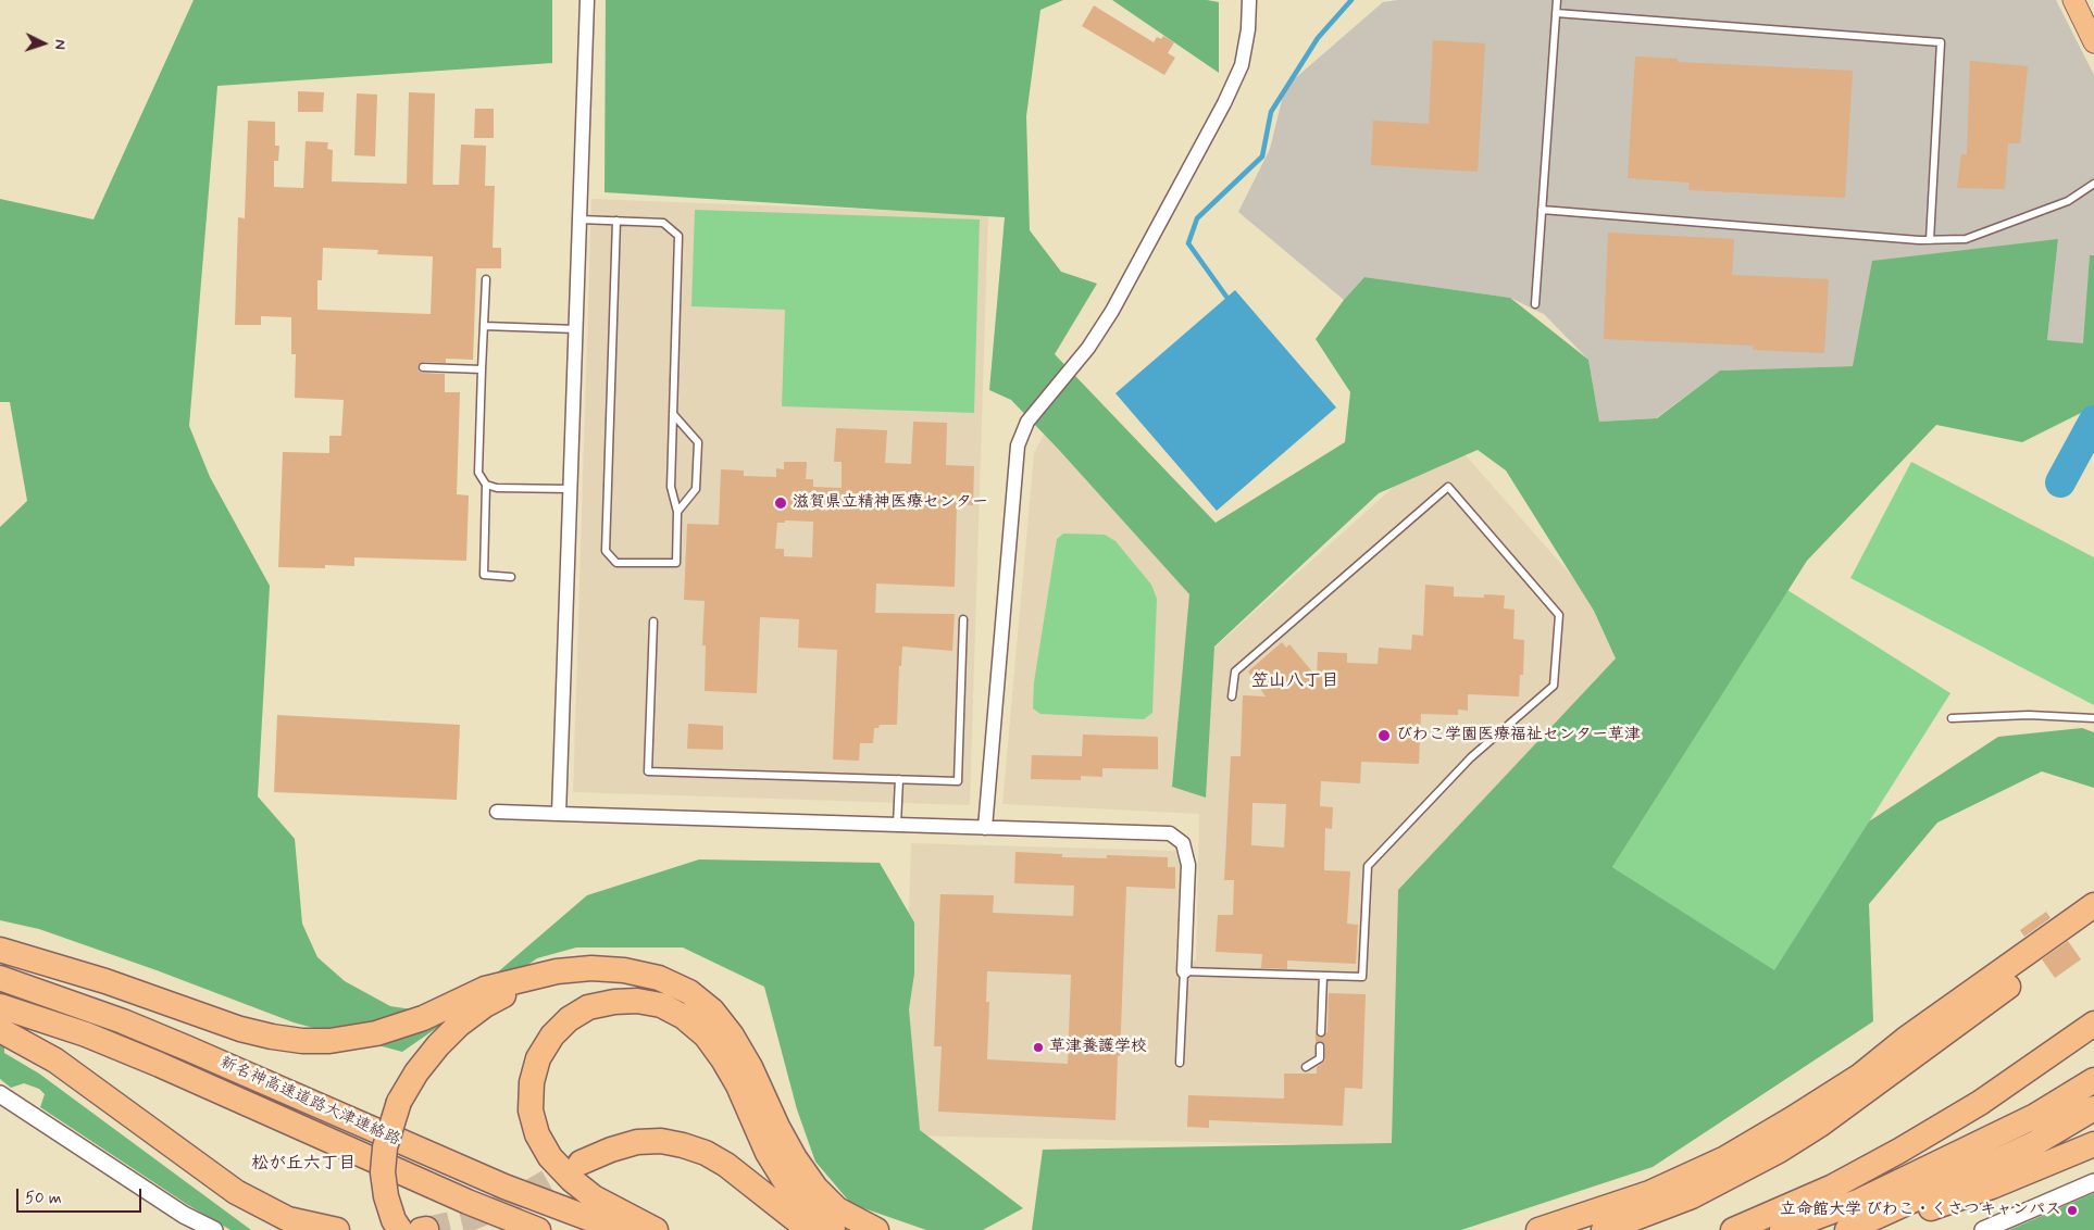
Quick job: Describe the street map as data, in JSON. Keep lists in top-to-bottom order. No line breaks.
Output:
{"streets":{"highway":["新名神高速道路大津連絡路"]},"districts":["笠山八丁目","松が丘六丁目"],"places":["滋賀県立精神医療センター","びわこ学園医療福祉センター草津","草津養護学校","立命館大学 びわこ・くさつキャンパス"],"scale_bar":"50 m","north":"right"}
